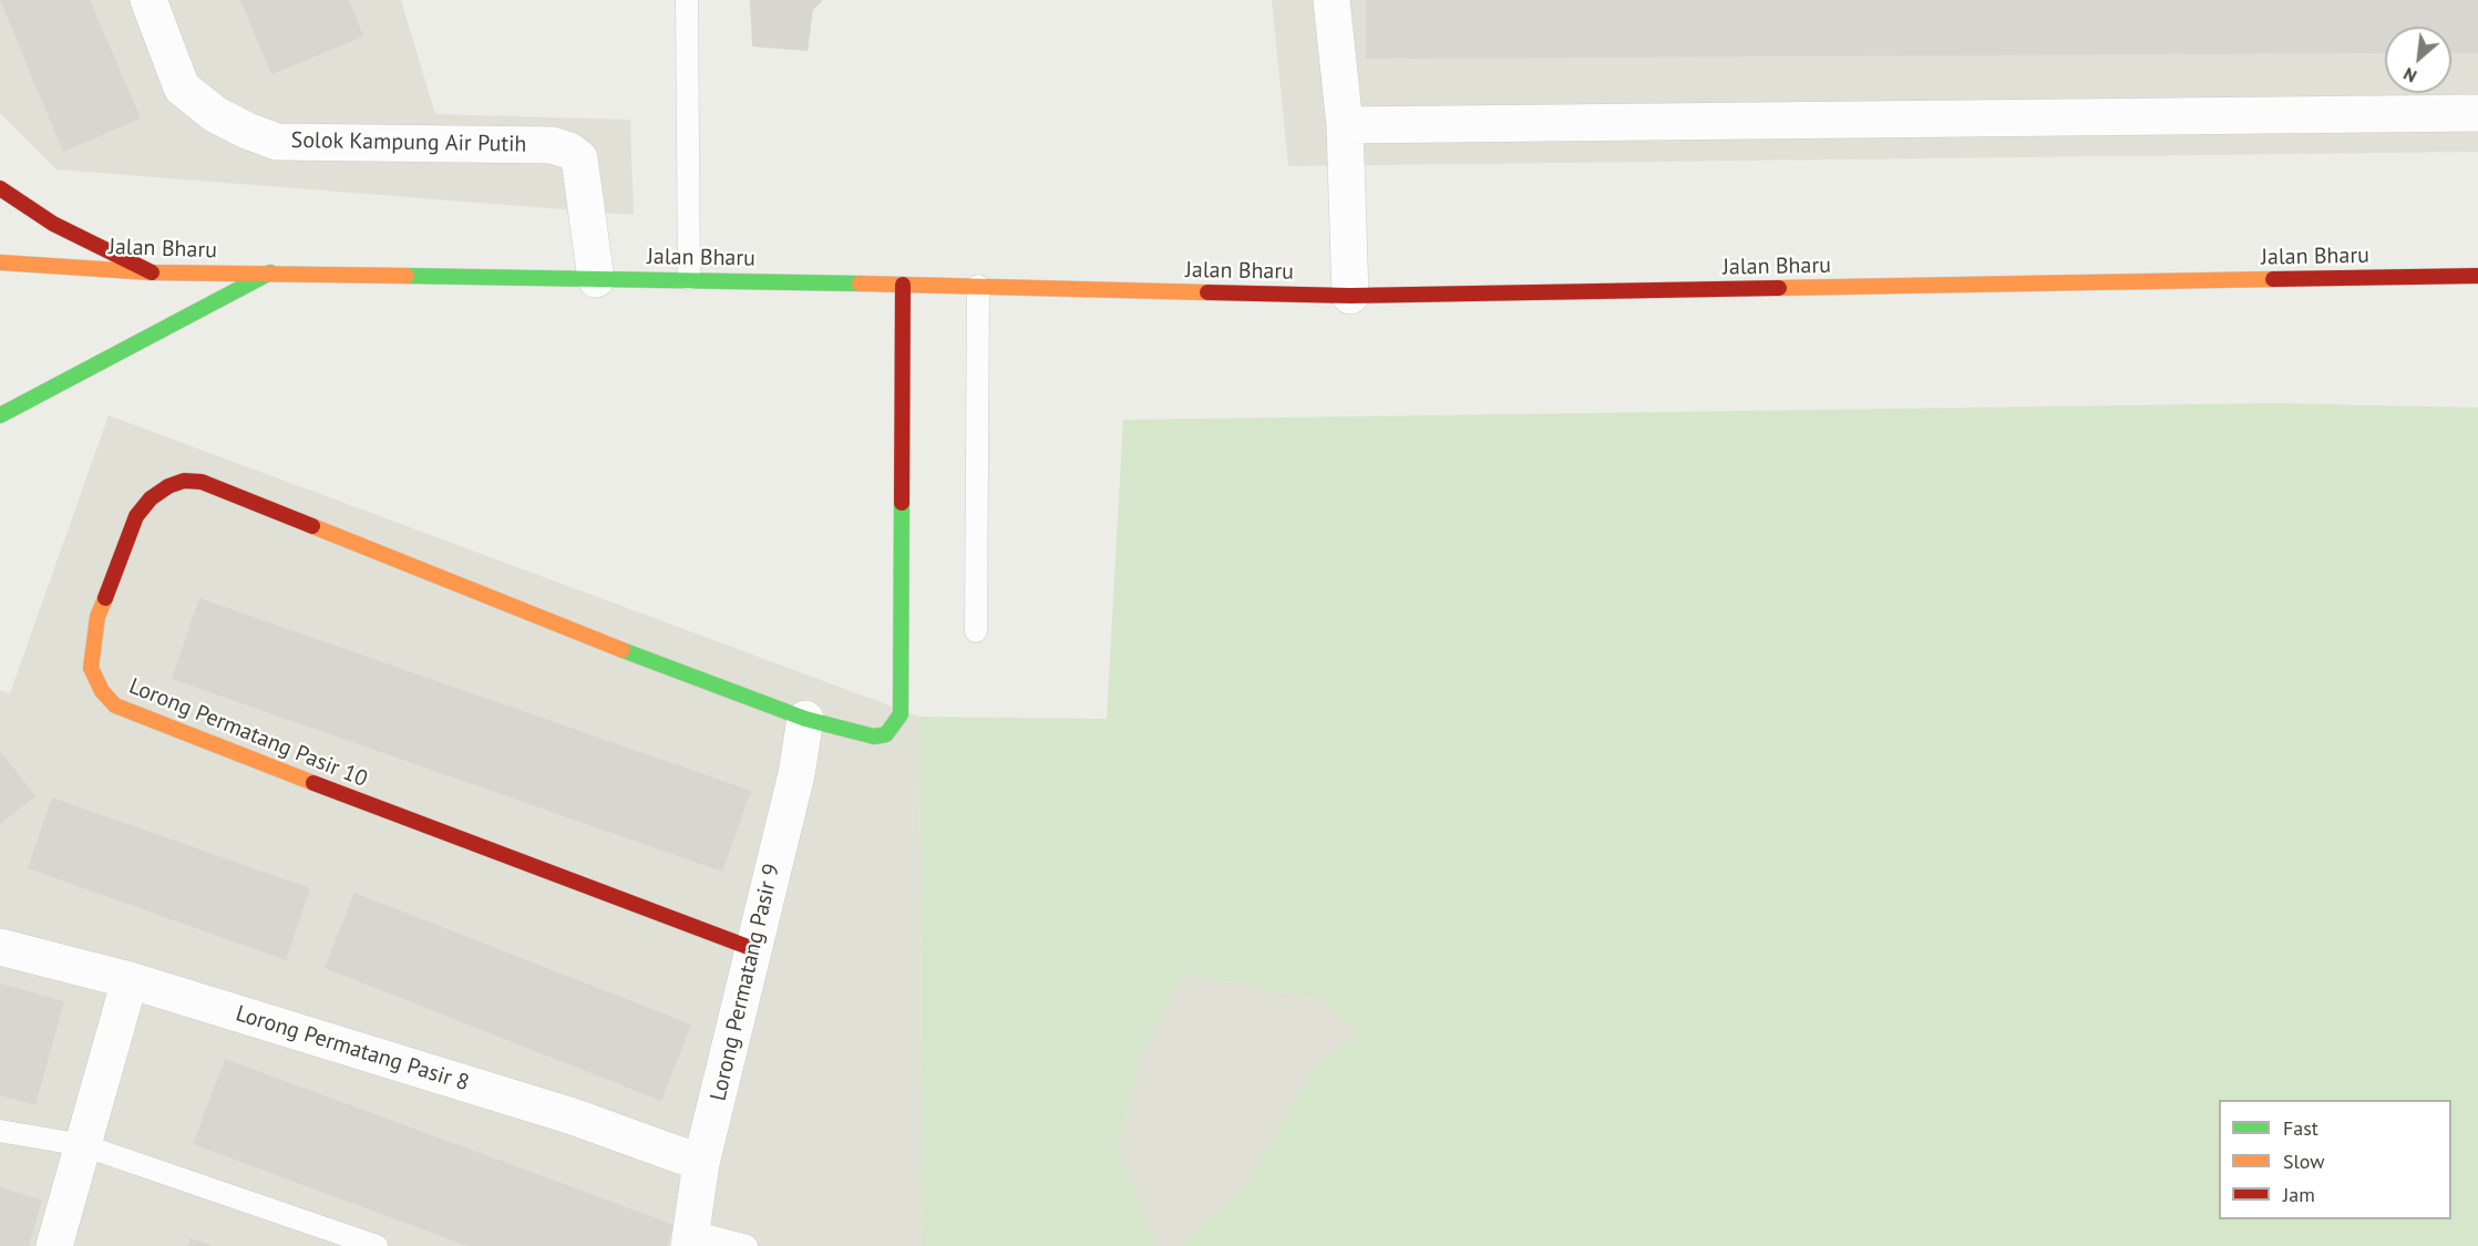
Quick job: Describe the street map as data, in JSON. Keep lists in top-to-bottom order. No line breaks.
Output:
{"streets":{"main road":["Jalan Bharu","Lorong Permatang Pasir 10"],"street":["Solok Kampung Air Putih","Lorong Permatang Pasir 9","Lorong Permatang Pasir 8"]},"crossings":[["Solok Kampung Air Putih","Jalan Bharu"],["Jalan Bharu","Lorong Permatang Pasir 10"],["Lorong Permatang Pasir 10","Lorong Permatang Pasir 9"],["Lorong Permatang Pasir 9","Lorong Permatang Pasir 8"]],"legend":["Fast","Slow","Jam"],"north":"bottom left"}
